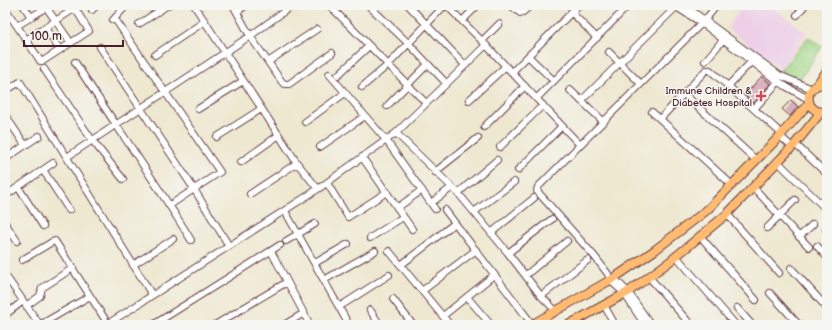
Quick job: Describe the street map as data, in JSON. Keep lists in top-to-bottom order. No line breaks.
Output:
{"places":{"health":["Immune Children & Diabetes Hospital"]},"scale_bar":"100 m"}
